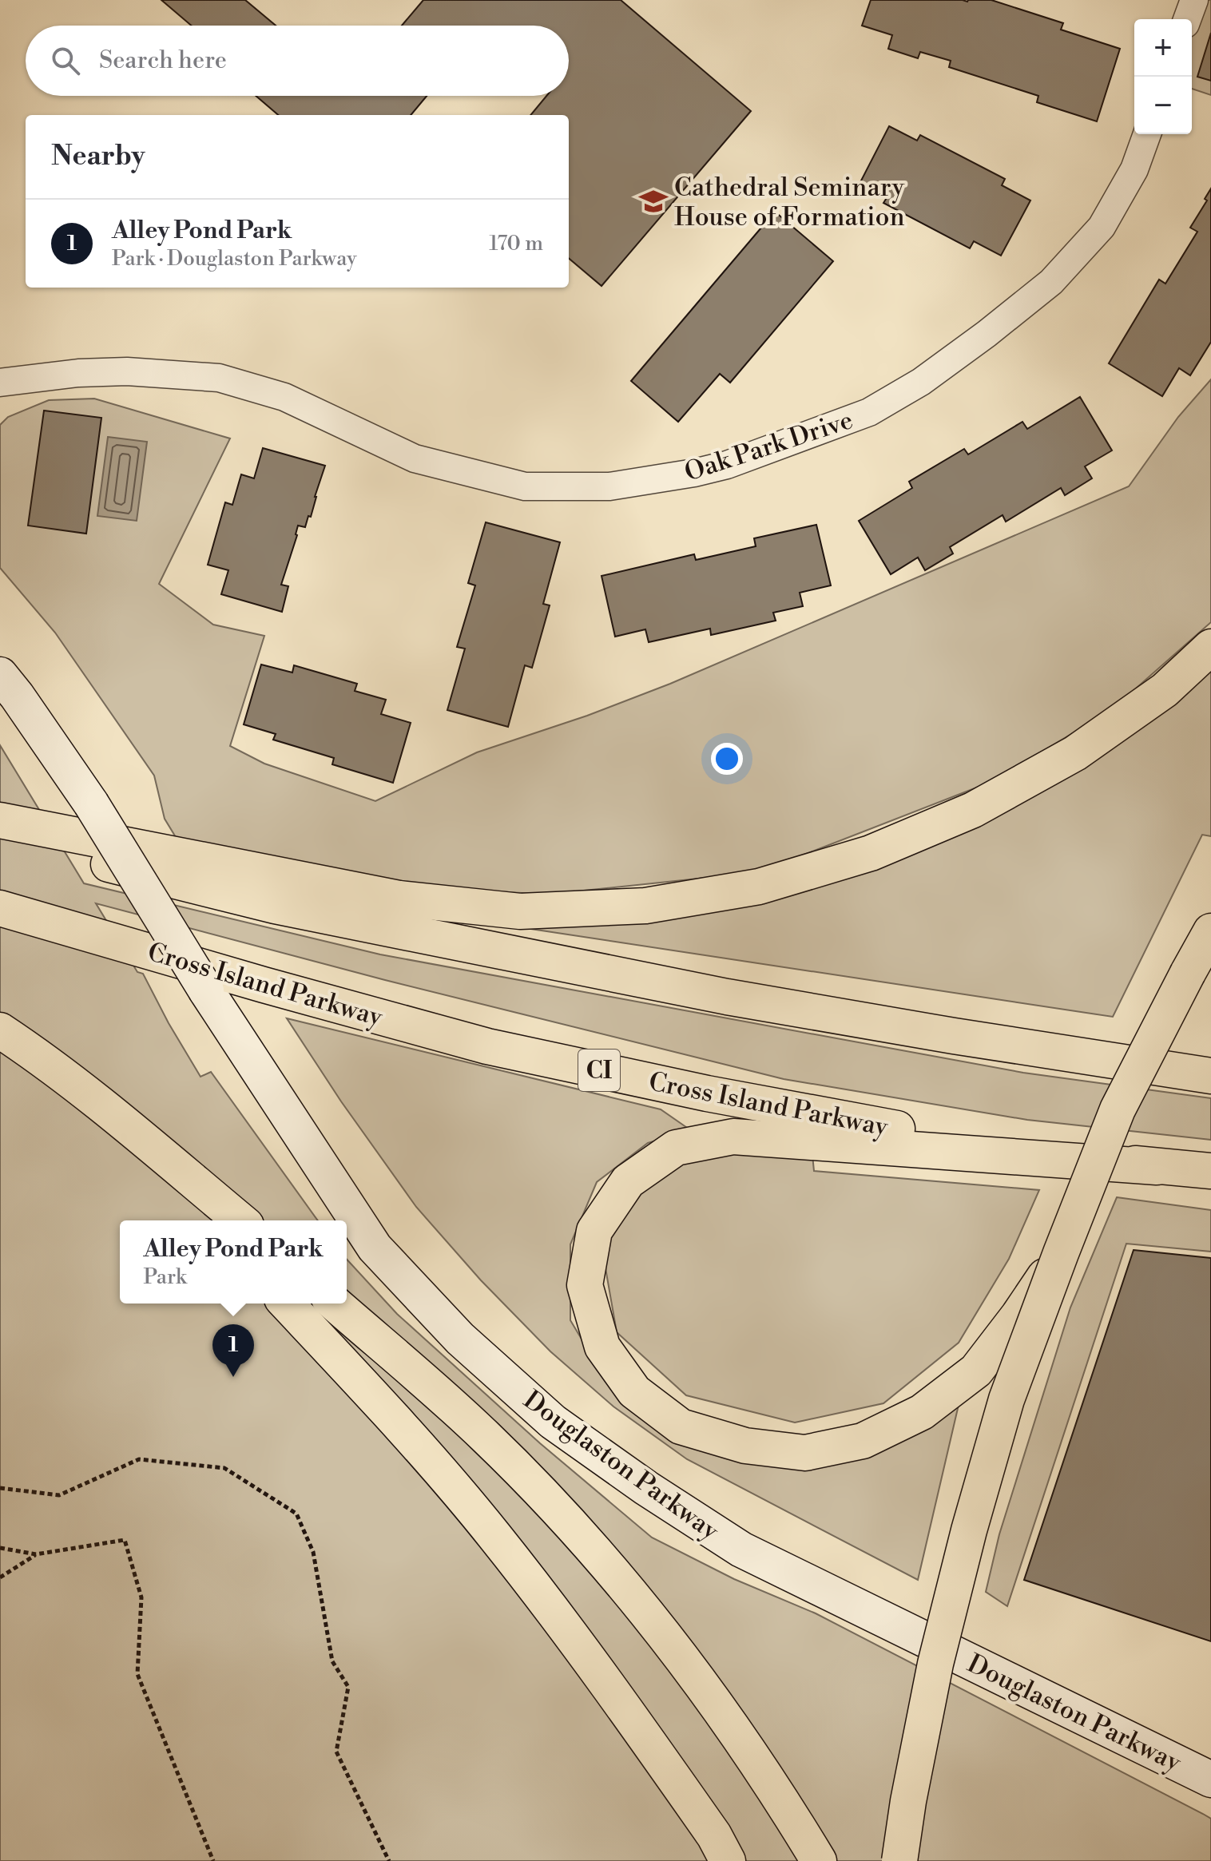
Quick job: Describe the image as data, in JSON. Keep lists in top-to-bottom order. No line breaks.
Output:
{"streets":{"highway":["Cross Island Parkway","CI"],"main road":["Douglaston Parkway"],"street":["Oak Park Drive"]},"places":{"school or university":["Cathedral Seminary House of Formation"]},"page":{"map_buttons":["+","−"],"search":"Search here","heading":"Nearby","list":[{"mark":"1","name":"Alley Pond Park","note":"Park · Douglaston Parkway","value":"170 m"}],"popup":["Alley Pond Park","Park"],"pins":"1"}}
